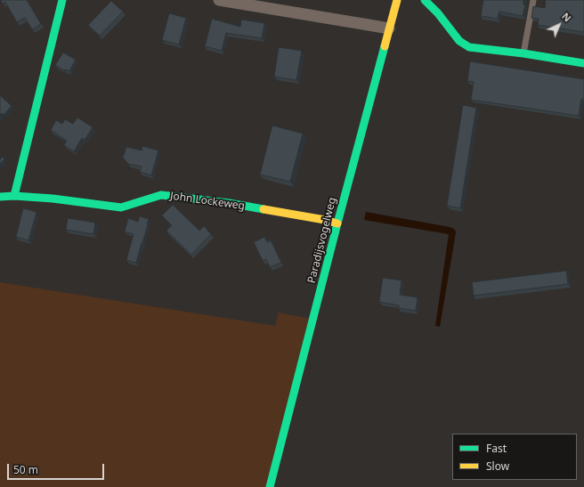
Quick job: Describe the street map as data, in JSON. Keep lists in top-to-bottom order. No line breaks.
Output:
{"streets":{"street":["John Lockeweg","Paradijsvogelweg"]},"crossings":[["John Lockeweg","Paradijsvogelweg"]],"legend":["Fast","Slow"],"scale_bar":"50 m","north":"top right"}
